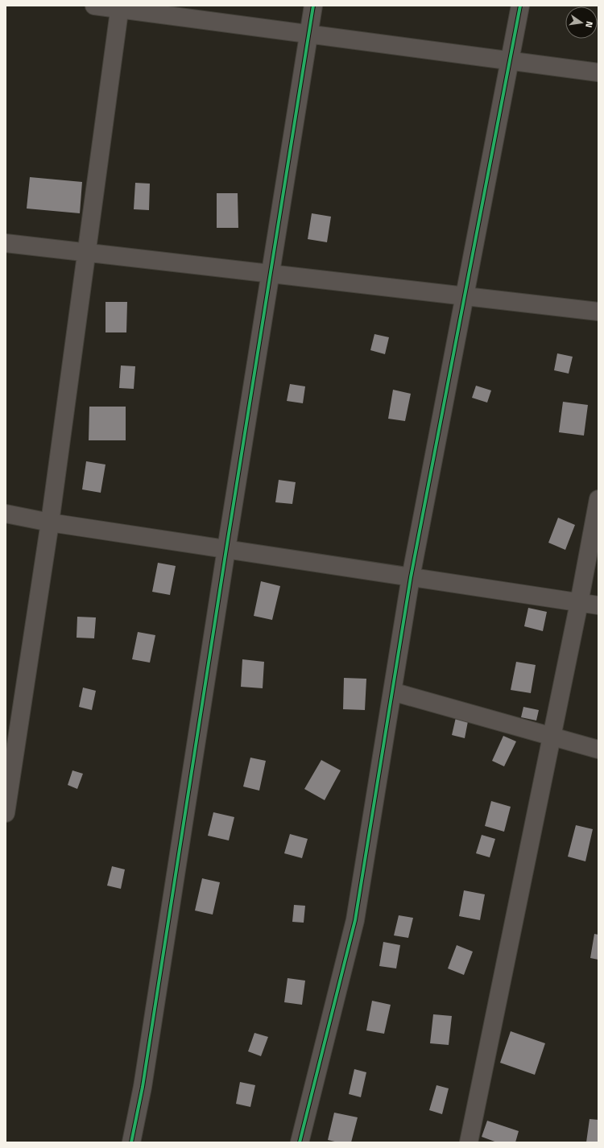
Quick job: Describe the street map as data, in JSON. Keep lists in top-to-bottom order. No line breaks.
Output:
{"north":"right"}
